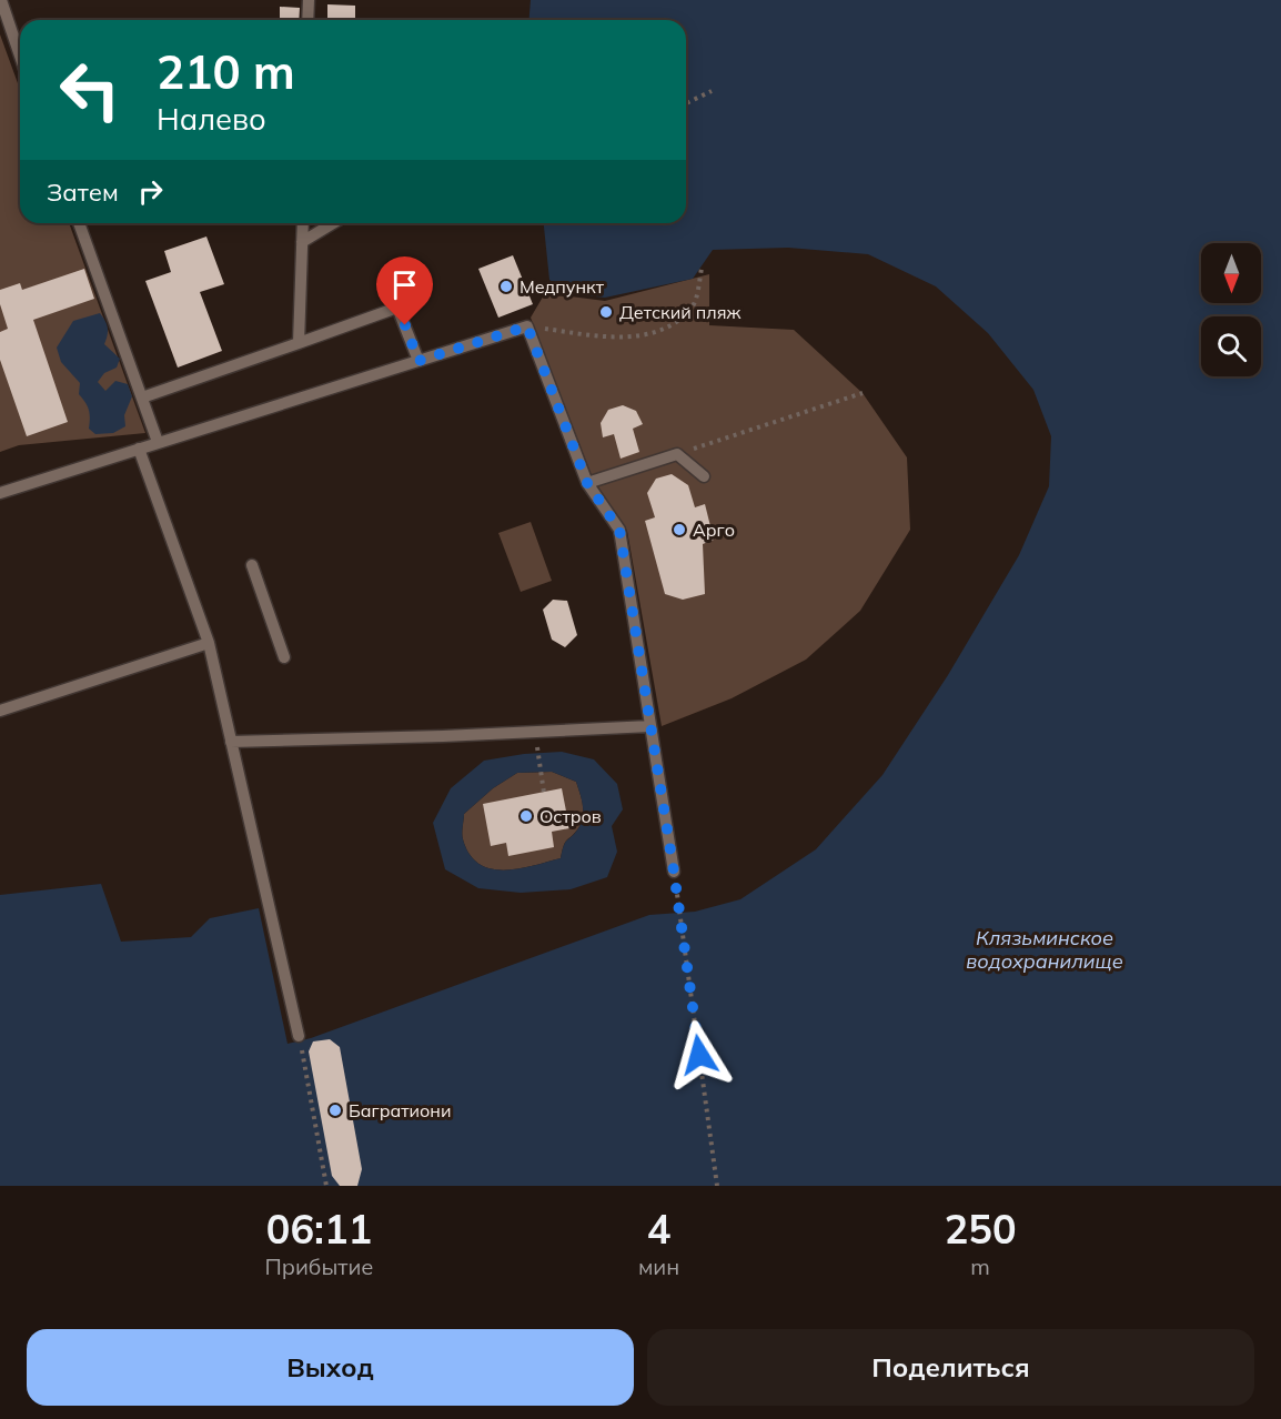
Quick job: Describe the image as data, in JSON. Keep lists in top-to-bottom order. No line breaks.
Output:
{"water":["Клязьминское водохранилище"],"places":["Медпункт","Детский пляж","Арго","Остров","Багратиони"],"north":"bottom","page":{"turn":["210 m","Налево"],"then":"Затем","eta":["06:11","Прибытие","4","мин","250","m"],"buttons":["Выход","Поделиться"]}}
